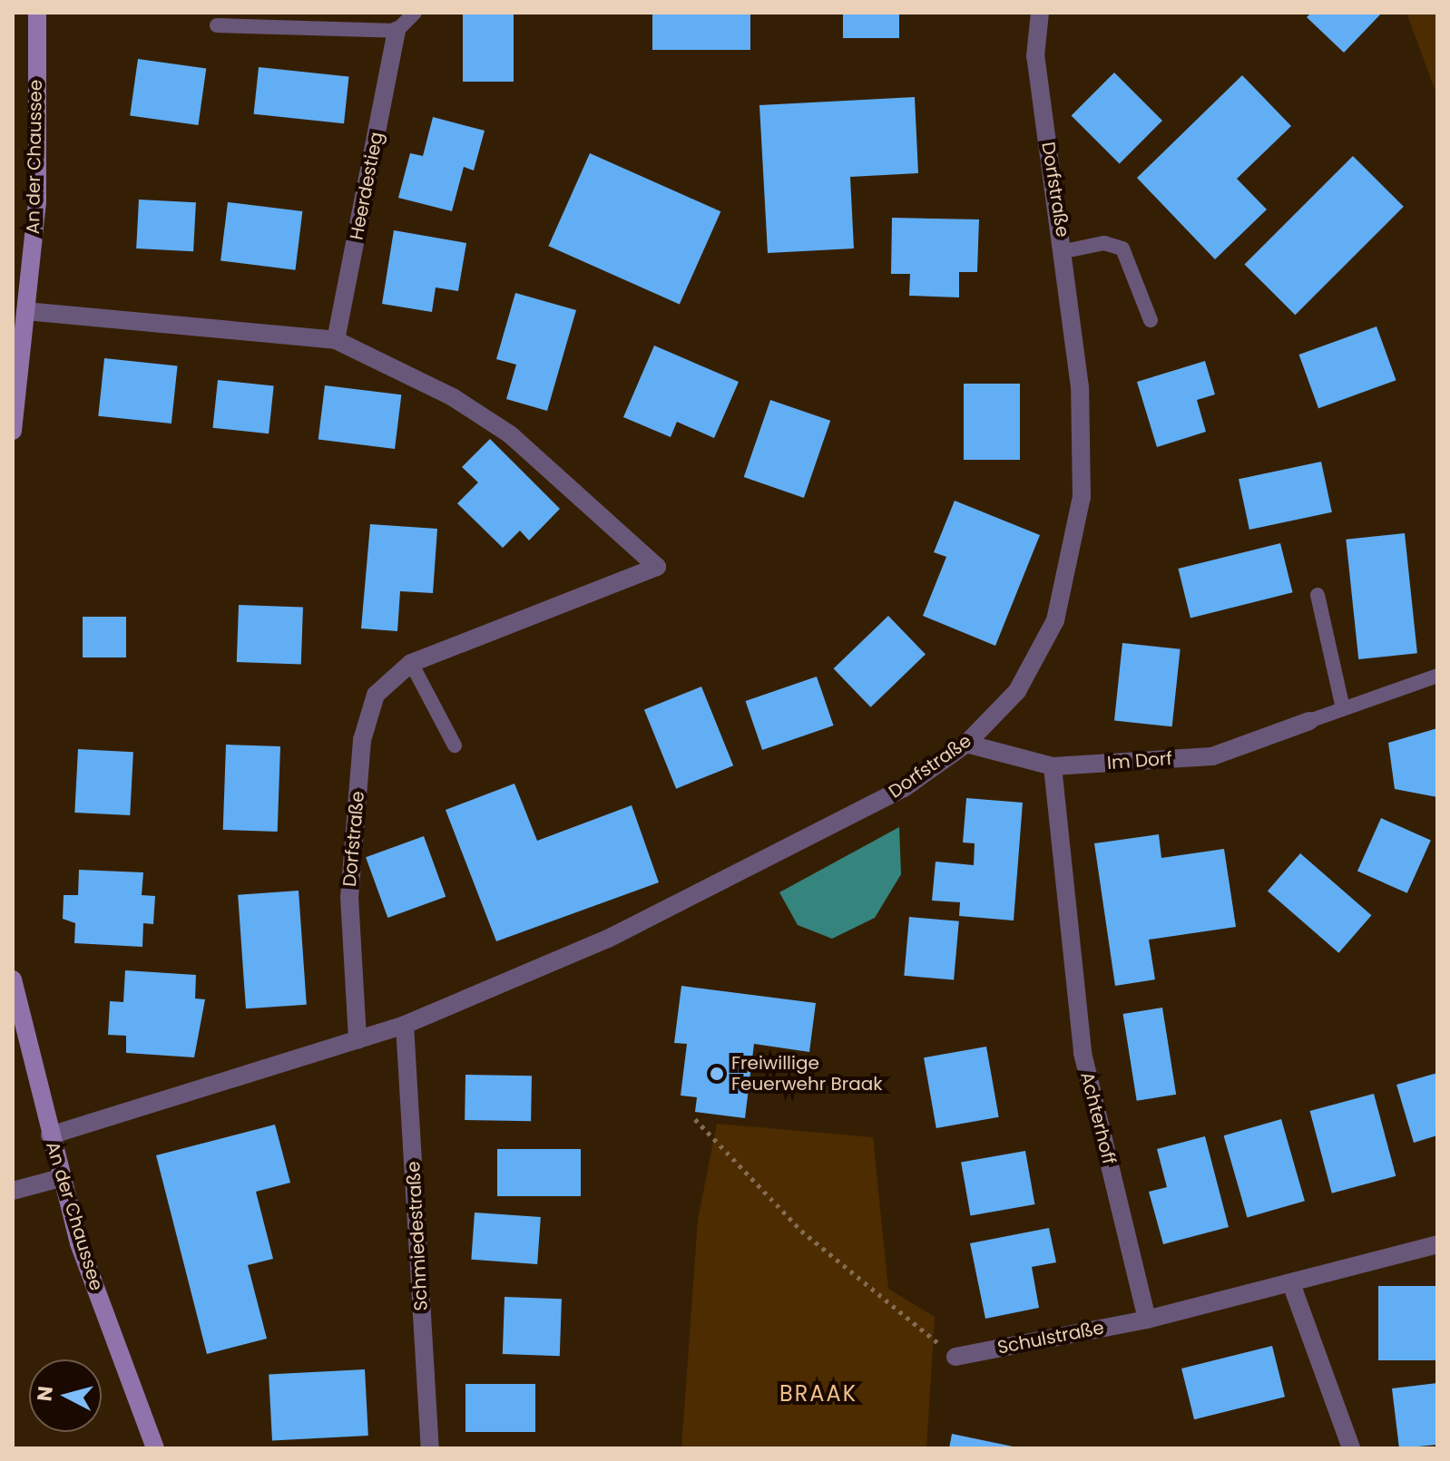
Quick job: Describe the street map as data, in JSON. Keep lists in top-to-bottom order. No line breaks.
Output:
{"streets":{"main road":["An der Chaussee"],"street":["Heerdestieg","Dorfstraße","Im Dorf","Achterhoff","Schmiedestraße","Schulstraße"]},"crossings":[["An der Chaussee","Dorfstraße"],["Heerdestieg","Dorfstraße"],["Dorfstraße","Im Dorf"],["Dorfstraße","Schmiedestraße"],["Im Dorf","Achterhoff"],["Achterhoff","Schulstraße"]],"districts":["BRAAK"],"places":["Freiwillige Feuerwehr Braak"],"north":"left"}
